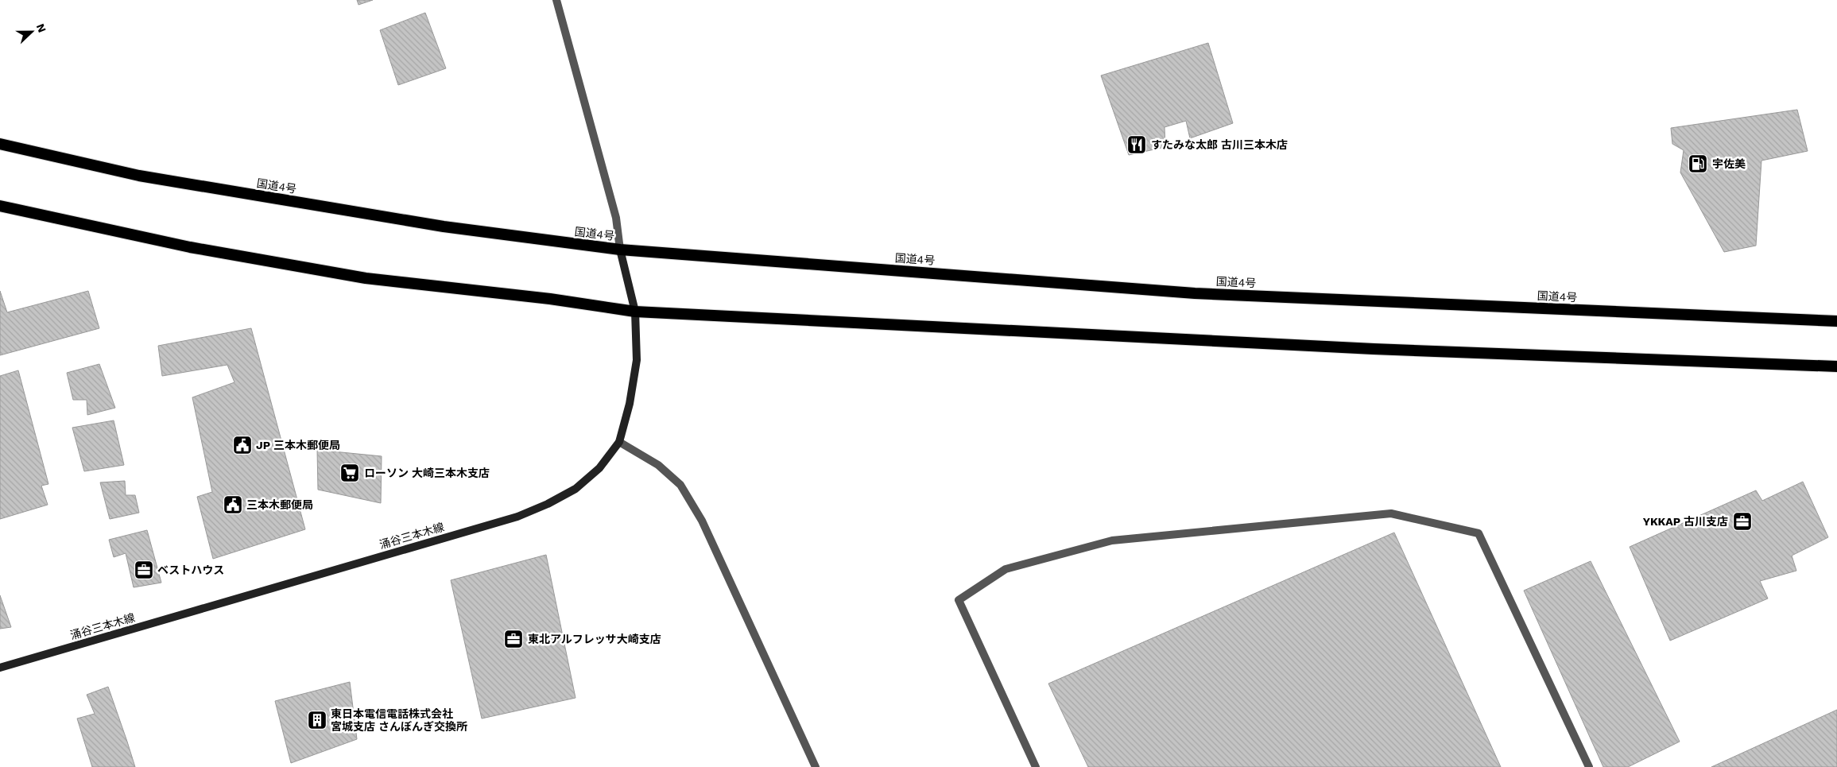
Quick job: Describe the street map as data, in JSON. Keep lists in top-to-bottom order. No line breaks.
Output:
{"streets":{"highway":["国道4号"],"main road":["涌谷三本木線"]},"crossings":[["国道4号","涌谷三本木線"]],"places":{"restaurant":["すたみな太郎 古川三本木店"],"fuel station":["宇佐美"],"public building":["JP 三本木郵便局","三本木郵便局"],"supermarket":["ローソン 大崎三本木支店"],"office":["YKKAP 古川支店","ベストハウス","東北アルフレッサ大崎支店"],"building":["東日本電信電話株式会社 宮城支店 さんぼんぎ交換所"]},"north":"right"}
